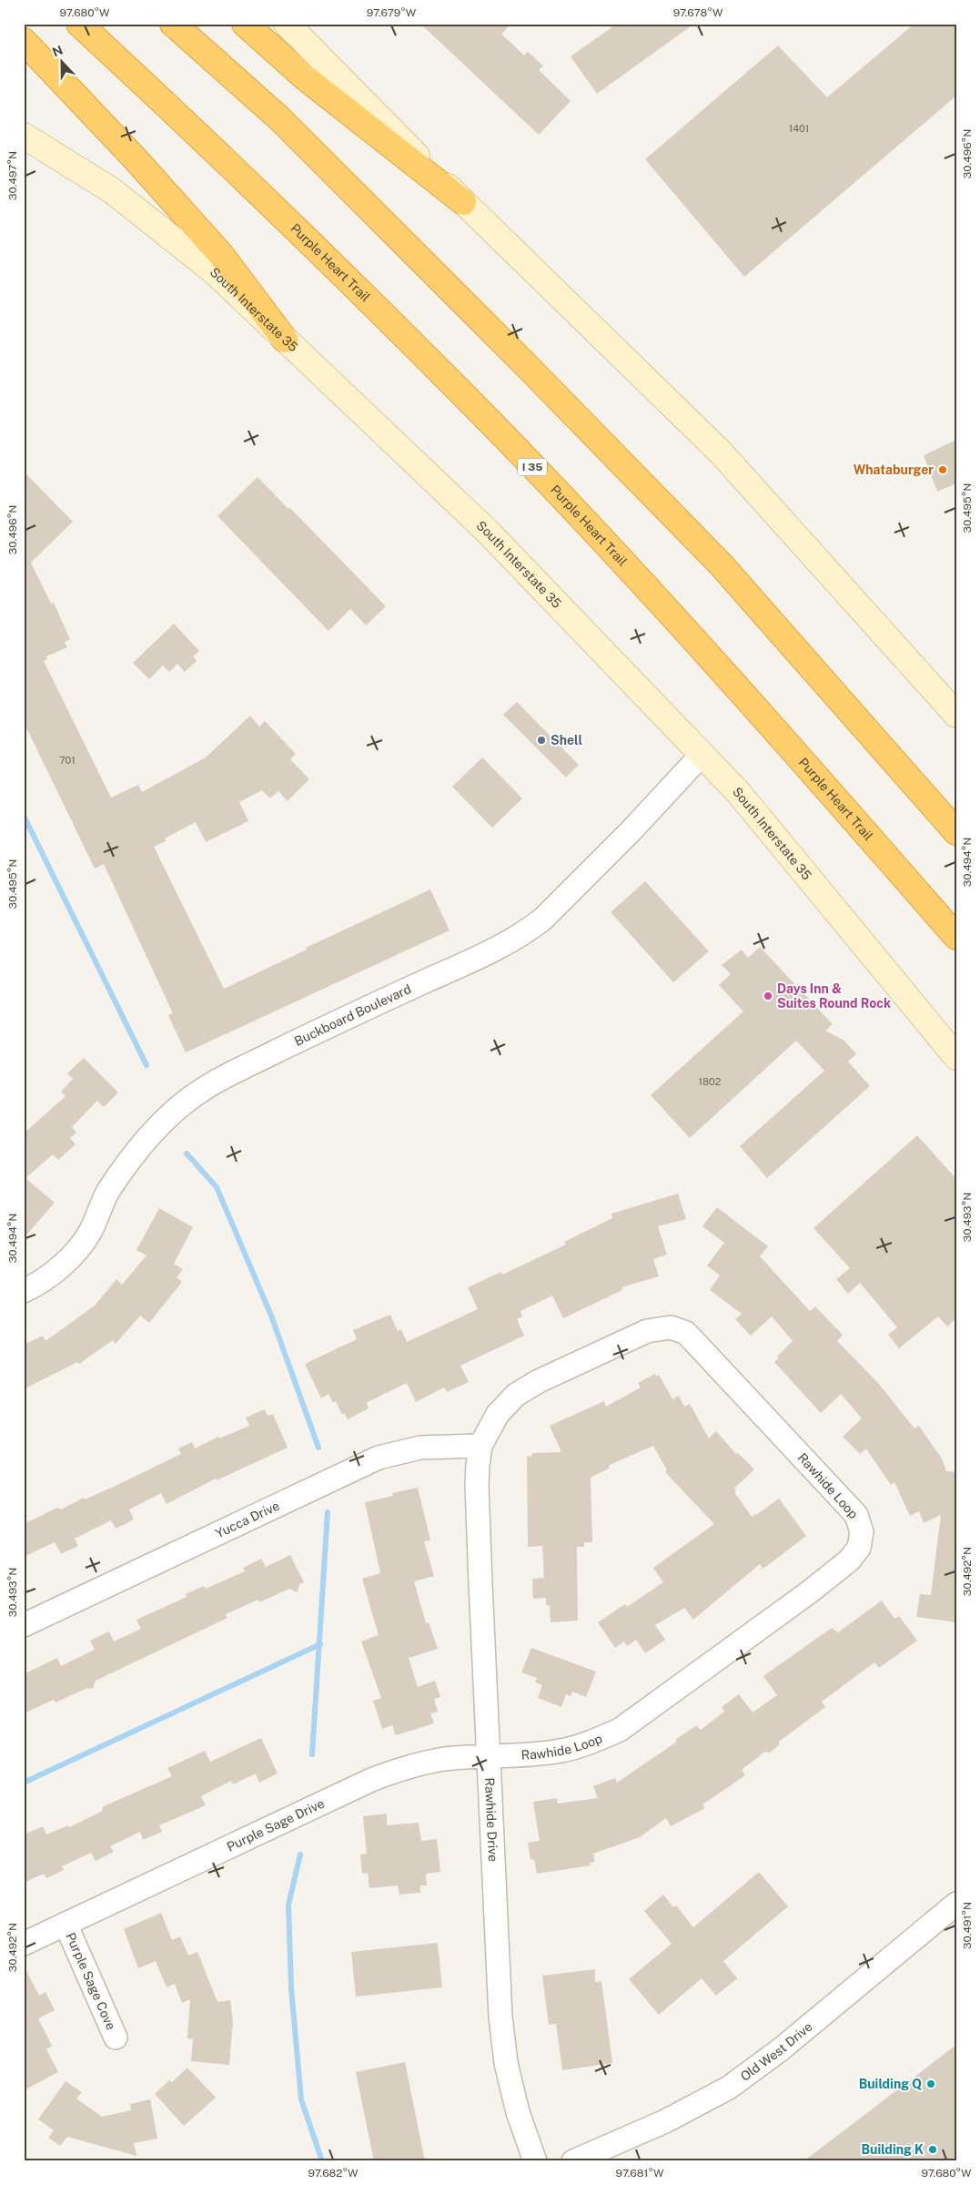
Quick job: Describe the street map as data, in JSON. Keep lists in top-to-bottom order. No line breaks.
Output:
{"streets":{"highway":["Purple Heart Trail","I 35"],"main road":["South Interstate 35"],"street":["Buckboard Boulevard","Rawhide Loop","Yucca Drive","Rawhide Drive","Purple Sage Drive","Purple Sage Cove","Old West Drive"]},"crossings":[["South Interstate 35","Buckboard Boulevard"],["Rawhide Loop","Yucca Drive"],["Rawhide Loop","Rawhide Drive"],["Rawhide Loop","Purple Sage Drive"],["Yucca Drive","Rawhide Drive"],["Rawhide Drive","Purple Sage Drive"],["Purple Sage Drive","Purple Sage Cove"]],"places":["Whataburger","Shell","Days Inn & Suites Round Rock","Building Q","Building K"],"house_numbers":["1401","701","1802"],"north":"top","coordinates":["97.680°W","97.679°W","97.678°W","30.496°N","30.497°N","30.495°N","30.494°N","30.493°N","30.492°N","30.491°N","97.682°W","97.681°W"]}
